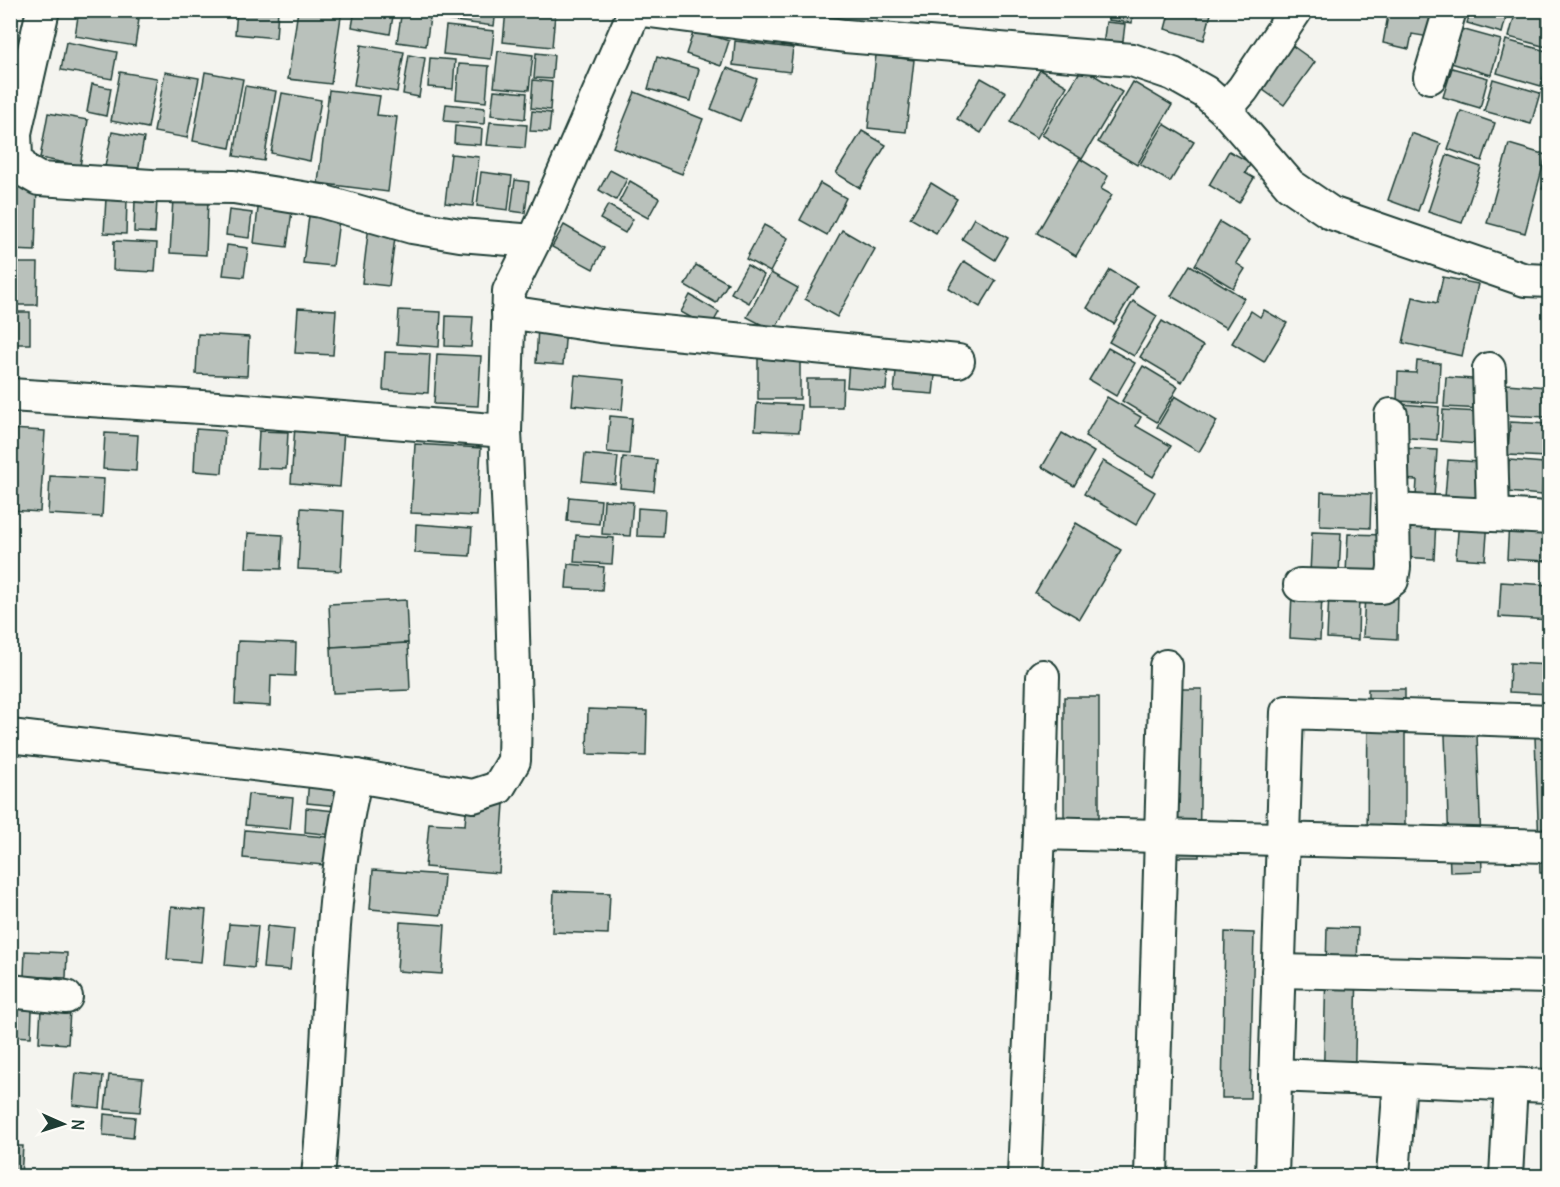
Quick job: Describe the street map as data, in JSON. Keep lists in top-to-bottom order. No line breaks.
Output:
{"north":"right"}
